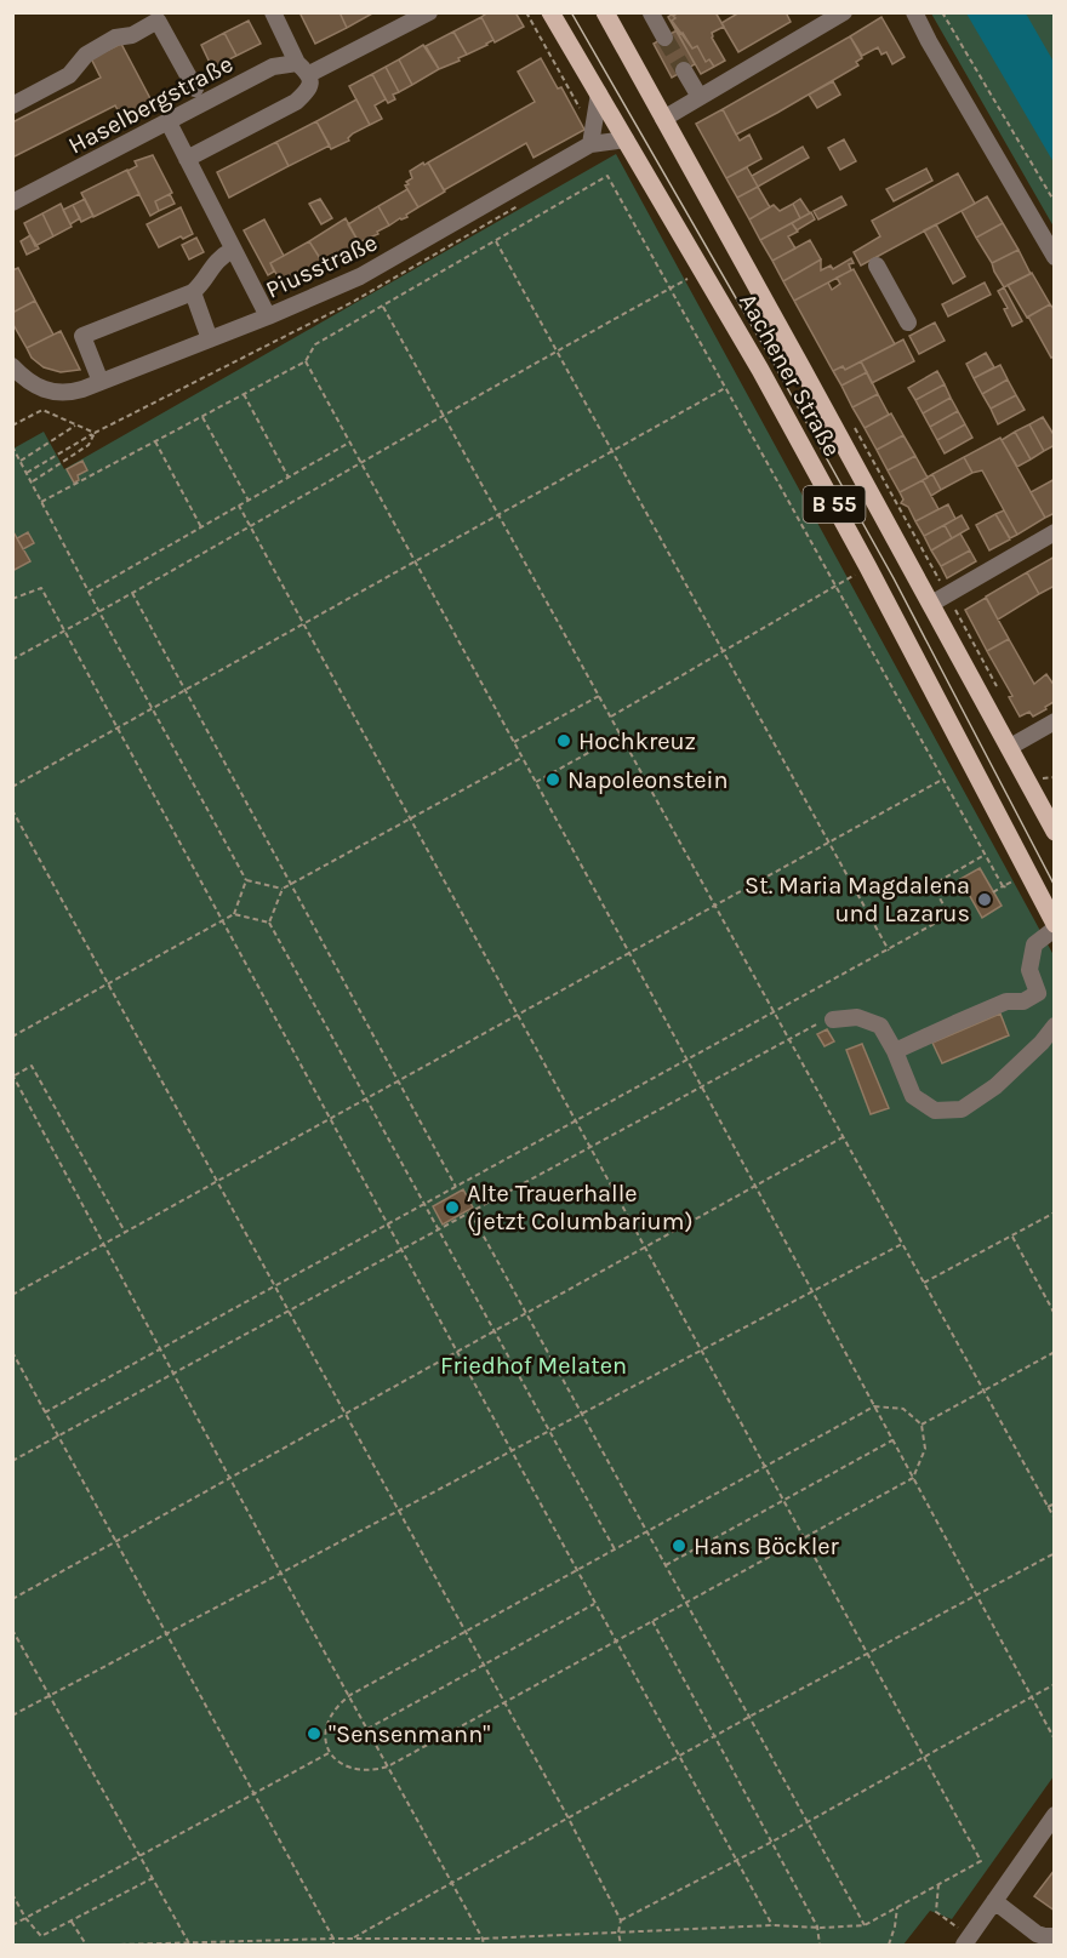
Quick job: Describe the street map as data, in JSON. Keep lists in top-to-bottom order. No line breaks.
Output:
{"streets":{"main road":["Aachener Straße","B 55"],"street":["Haselbergstraße","Piusstraße"]},"crossings":[["Piusstraße","Aachener Straße"]],"parks":["Friedhof Melaten"],"places":["Hochkreuz","Napoleonstein","St. Maria Magdalena und Lazarus","Alte Trauerhalle (jetzt Columbarium)","Hans Böckler","\"Sensenmann\""]}
